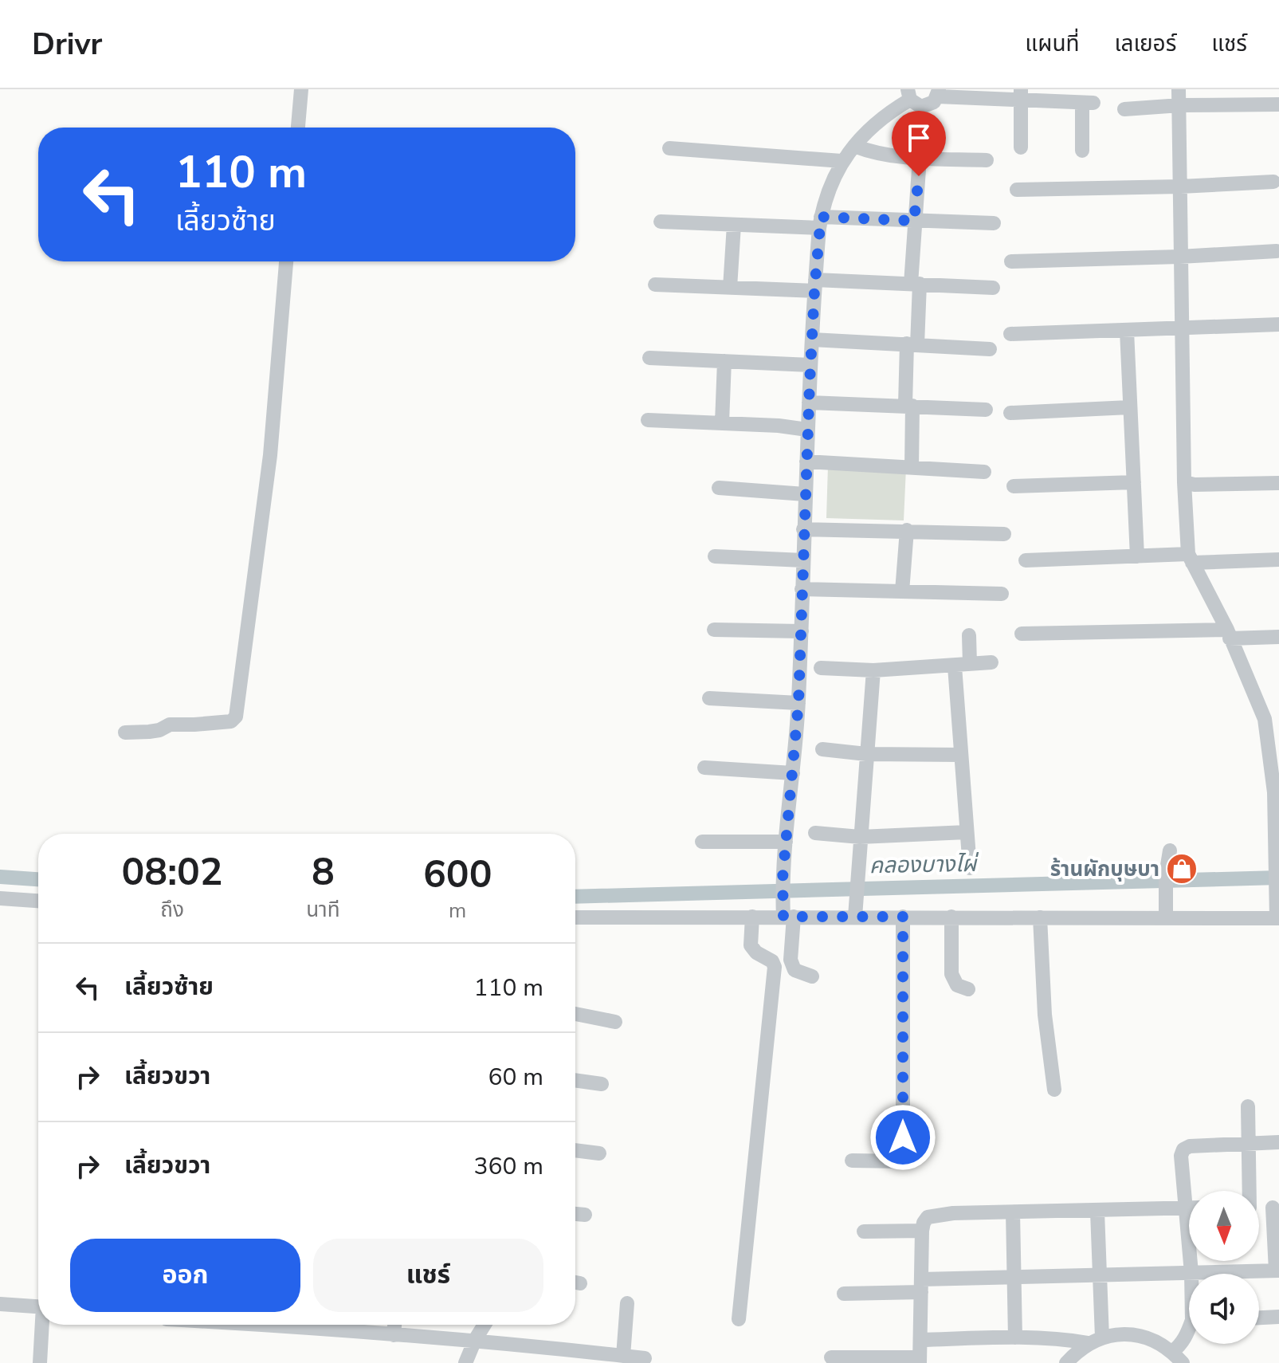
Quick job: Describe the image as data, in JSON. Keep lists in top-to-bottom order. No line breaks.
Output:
{"water":["คลองบางไผ่"],"places":{"shop":["ร้านผักบุษบา"]},"north":"bottom","page":{"header":"Drivr","nav":["แผนที่","เลเยอร์","แชร์"],"turn":["110 m","เลี้ยวซ้าย"],"eta":["08:02","ถึง","8","นาที","600","m"],"list":[{"name":"เลี้ยวซ้าย","value":"110 m"},{"name":"เลี้ยวขวา","value":"60 m"},{"name":"เลี้ยวขวา","value":"360 m"}],"buttons":["ออก","แชร์"]}}
